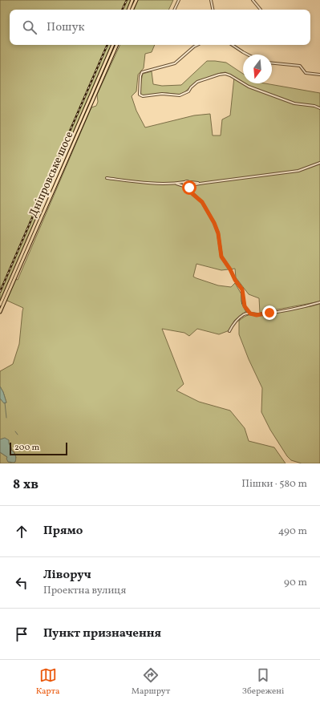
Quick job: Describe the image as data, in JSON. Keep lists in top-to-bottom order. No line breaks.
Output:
{"streets":{"main road":["Дніпровське шосе"]},"scale_bar":"200 m","north":"bottom","page":{"search":"Пошук","scale":"200 m","heading":["8 хв","Пішки · 580 m"],"list":[["Прямо","490 m"],["Ліворуч","Проектна вулиця","90 m"],"Пункт призначення"],"nav":["Карта","Маршрут","Збережені"]}}
